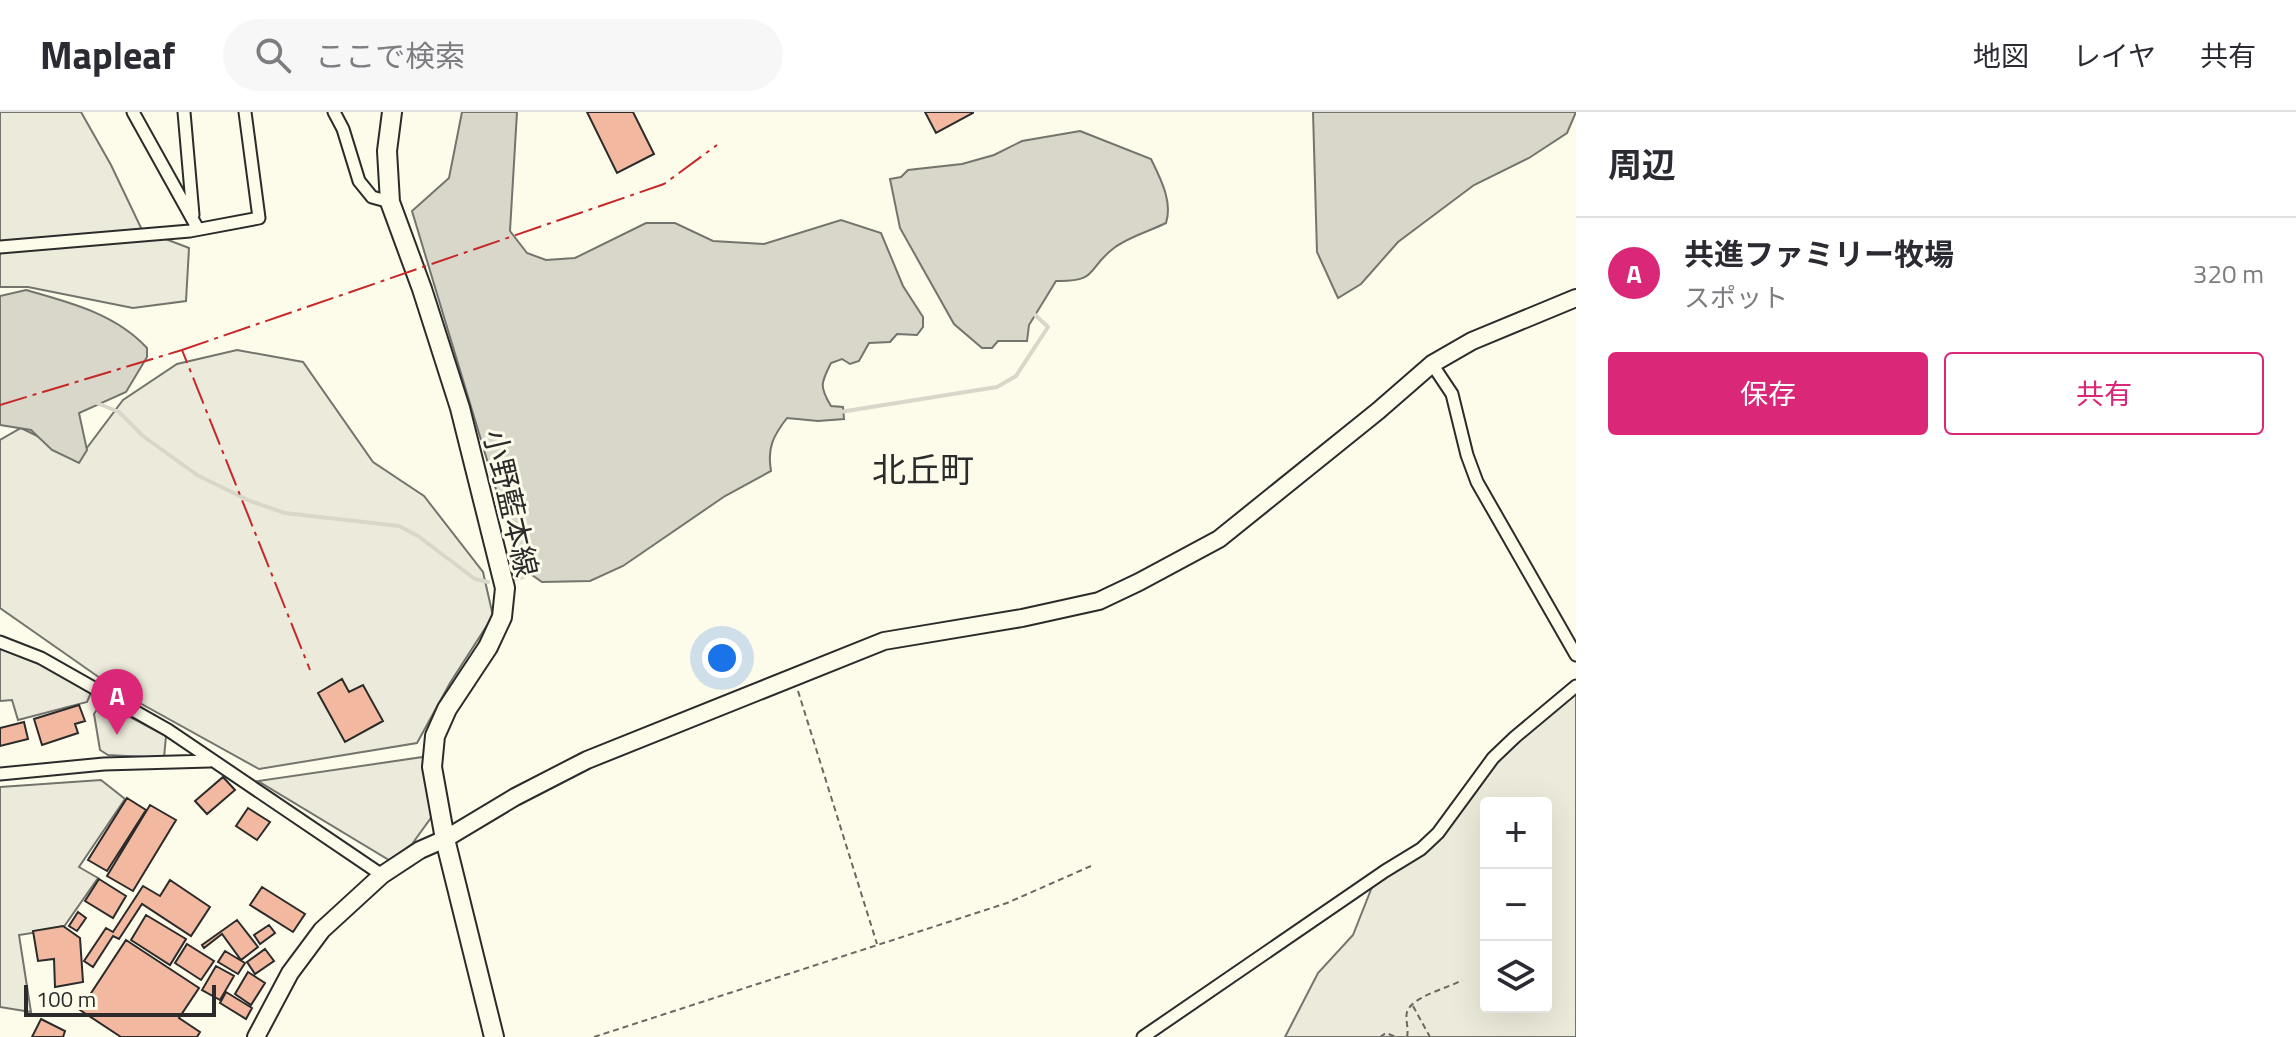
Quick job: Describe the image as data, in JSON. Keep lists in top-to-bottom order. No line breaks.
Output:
{"streets":{"main road":["小野藍本線"]},"districts":["北丘町"],"scale_bar":"100 m","page":{"header":"Mapleaf","search":"ここで検索","nav":["地図","レイヤ","共有"],"heading":"周辺","list":[{"mark":"A","name":"共進ファミリー牧場","note":"スポット","value":"320 m"}],"buttons":["保存","共有"],"pins":"A","map_buttons":["+","−"],"scale":"100 m"}}
